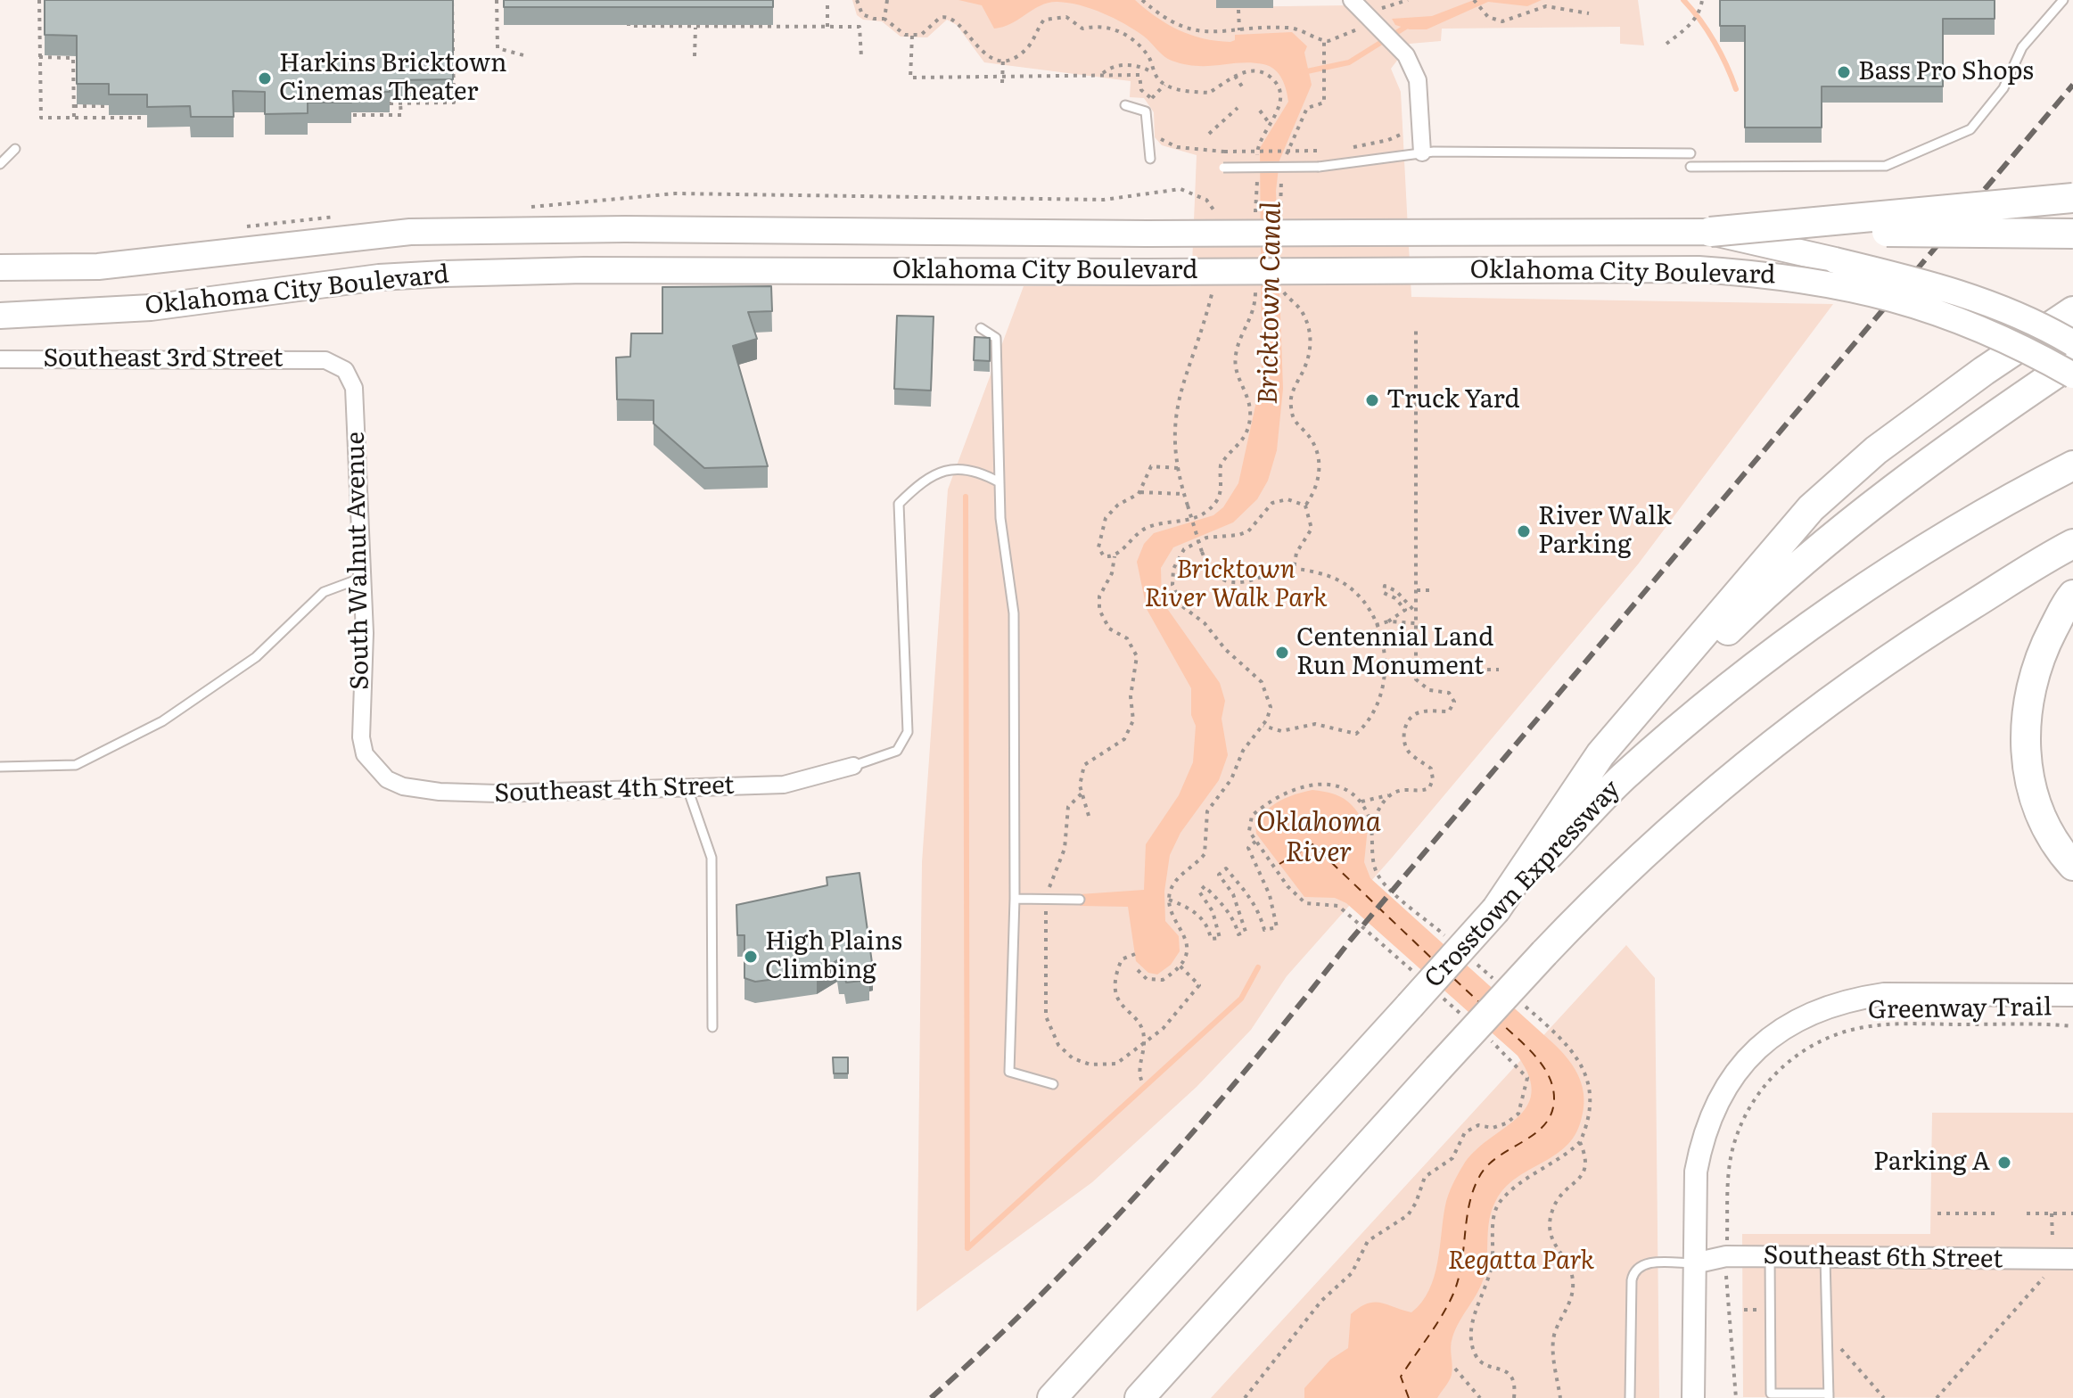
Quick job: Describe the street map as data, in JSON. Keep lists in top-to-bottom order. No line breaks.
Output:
{"streets":{"highway":["Crosstown Expressway"],"main road":["Oklahoma City Boulevard"],"street":["Southeast 3rd Street","South Walnut Avenue","Southeast 4th Street","Southeast 6th Street"],"path":["Greenway Trail"]},"crossings":[["Southeast 3rd Street","South Walnut Avenue"],["South Walnut Avenue","Southeast 4th Street"]],"water":["Bricktown Canal","Oklahoma River"],"parks":["Bricktown River Walk Park","Regatta Park"],"places":["Bass Pro Shops","Harkins Bricktown Cinemas Theater","Truck Yard","River Walk Parking","Centennial Land Run Monument","High Plains Climbing","Parking A"]}
